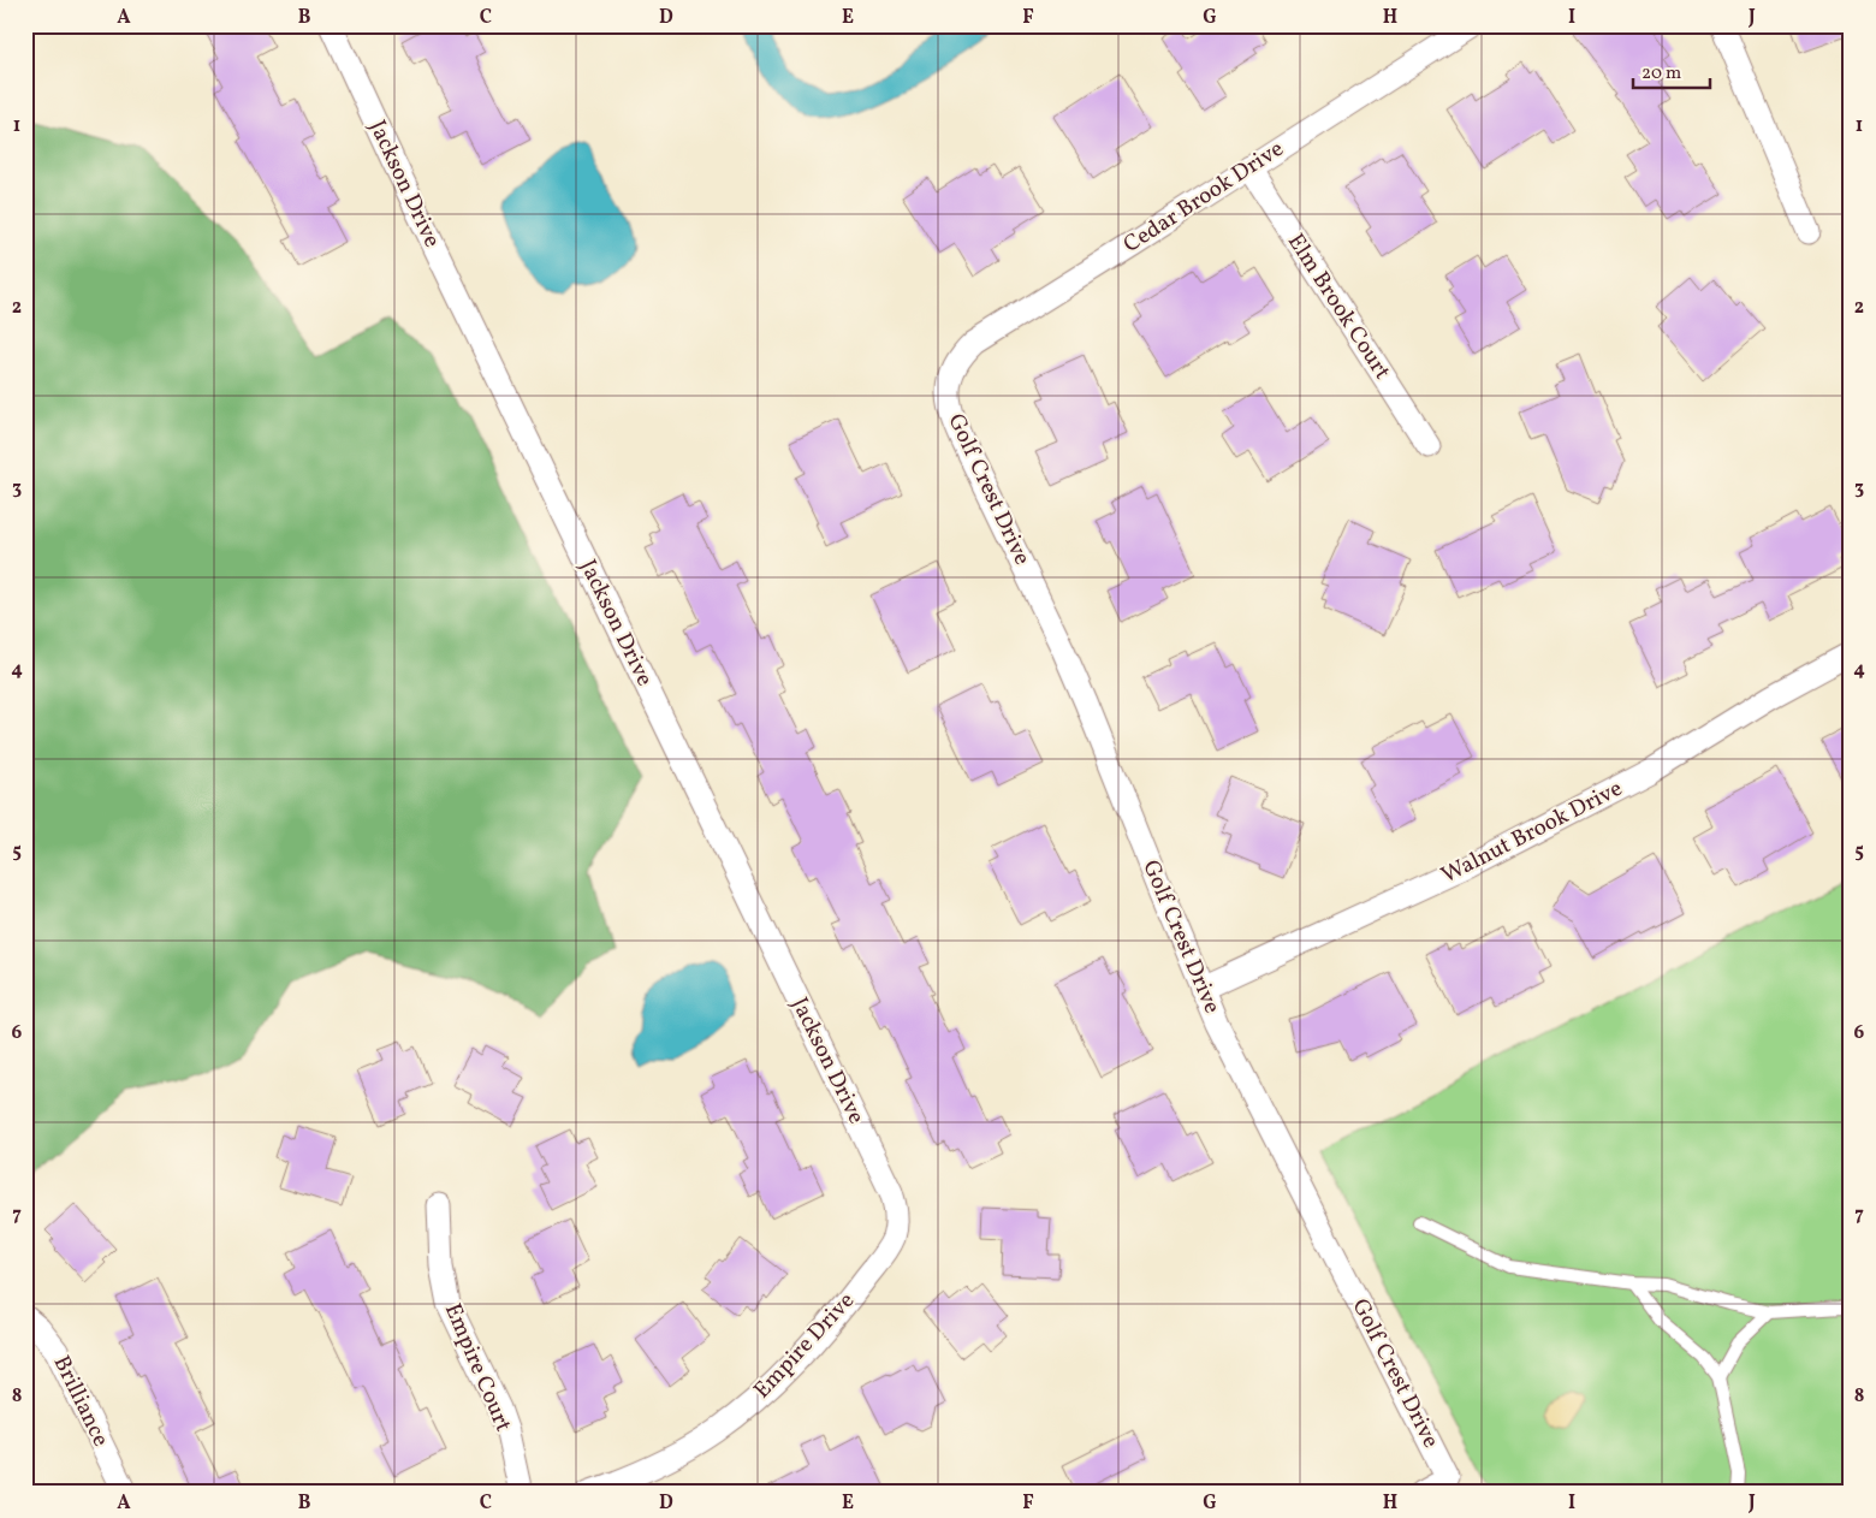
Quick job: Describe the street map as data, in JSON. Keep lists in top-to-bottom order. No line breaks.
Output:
{"streets":{"street":["Jackson Drive","Cedar Brook Drive","Elm Brook Court","Golf Crest Drive","Walnut Brook Drive","Empire Drive","Empire Court","Brilliance"]},"crossings":[["Jackson Drive","Empire Drive"],["Cedar Brook Drive","Elm Brook Court"],["Cedar Brook Drive","Golf Crest Drive"],["Golf Crest Drive","Walnut Brook Drive"]],"scale_bar":"20 m","grid":{"columns":["A","B","C","D","E","F","G","H","I","J"],"rows":["1","2","3","4","5","6","7","8"]}}
